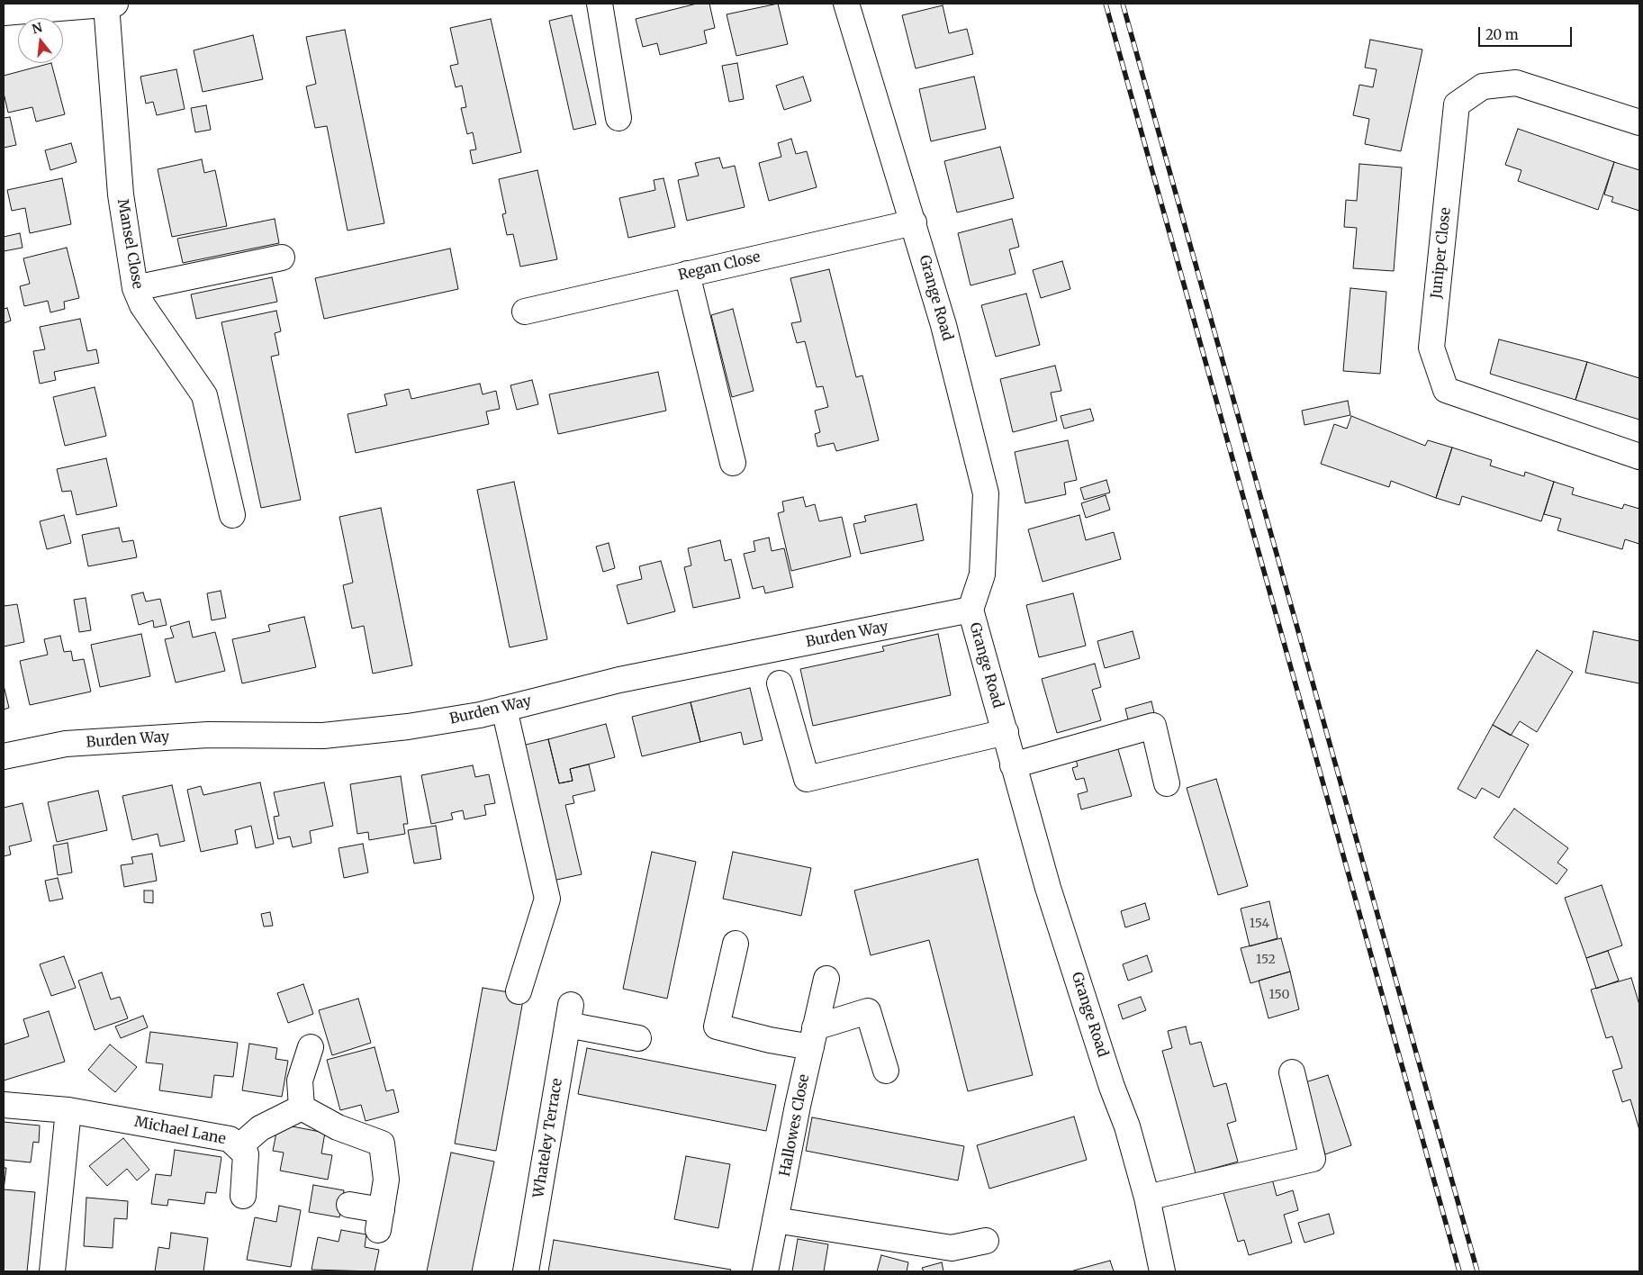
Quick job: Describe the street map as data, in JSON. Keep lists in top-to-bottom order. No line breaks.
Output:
{"streets":{"street":["Mansel Close","Juniper Close","Regan Close","Grange Road","Burden Way","Hallowes Close","Michael Lane","Whateley Terrace"]},"crossings":[["Regan Close","Grange Road"],["Grange Road","Burden Way"]],"house_numbers":["154","152","150"],"scale_bar":"20 m","north":"top"}
